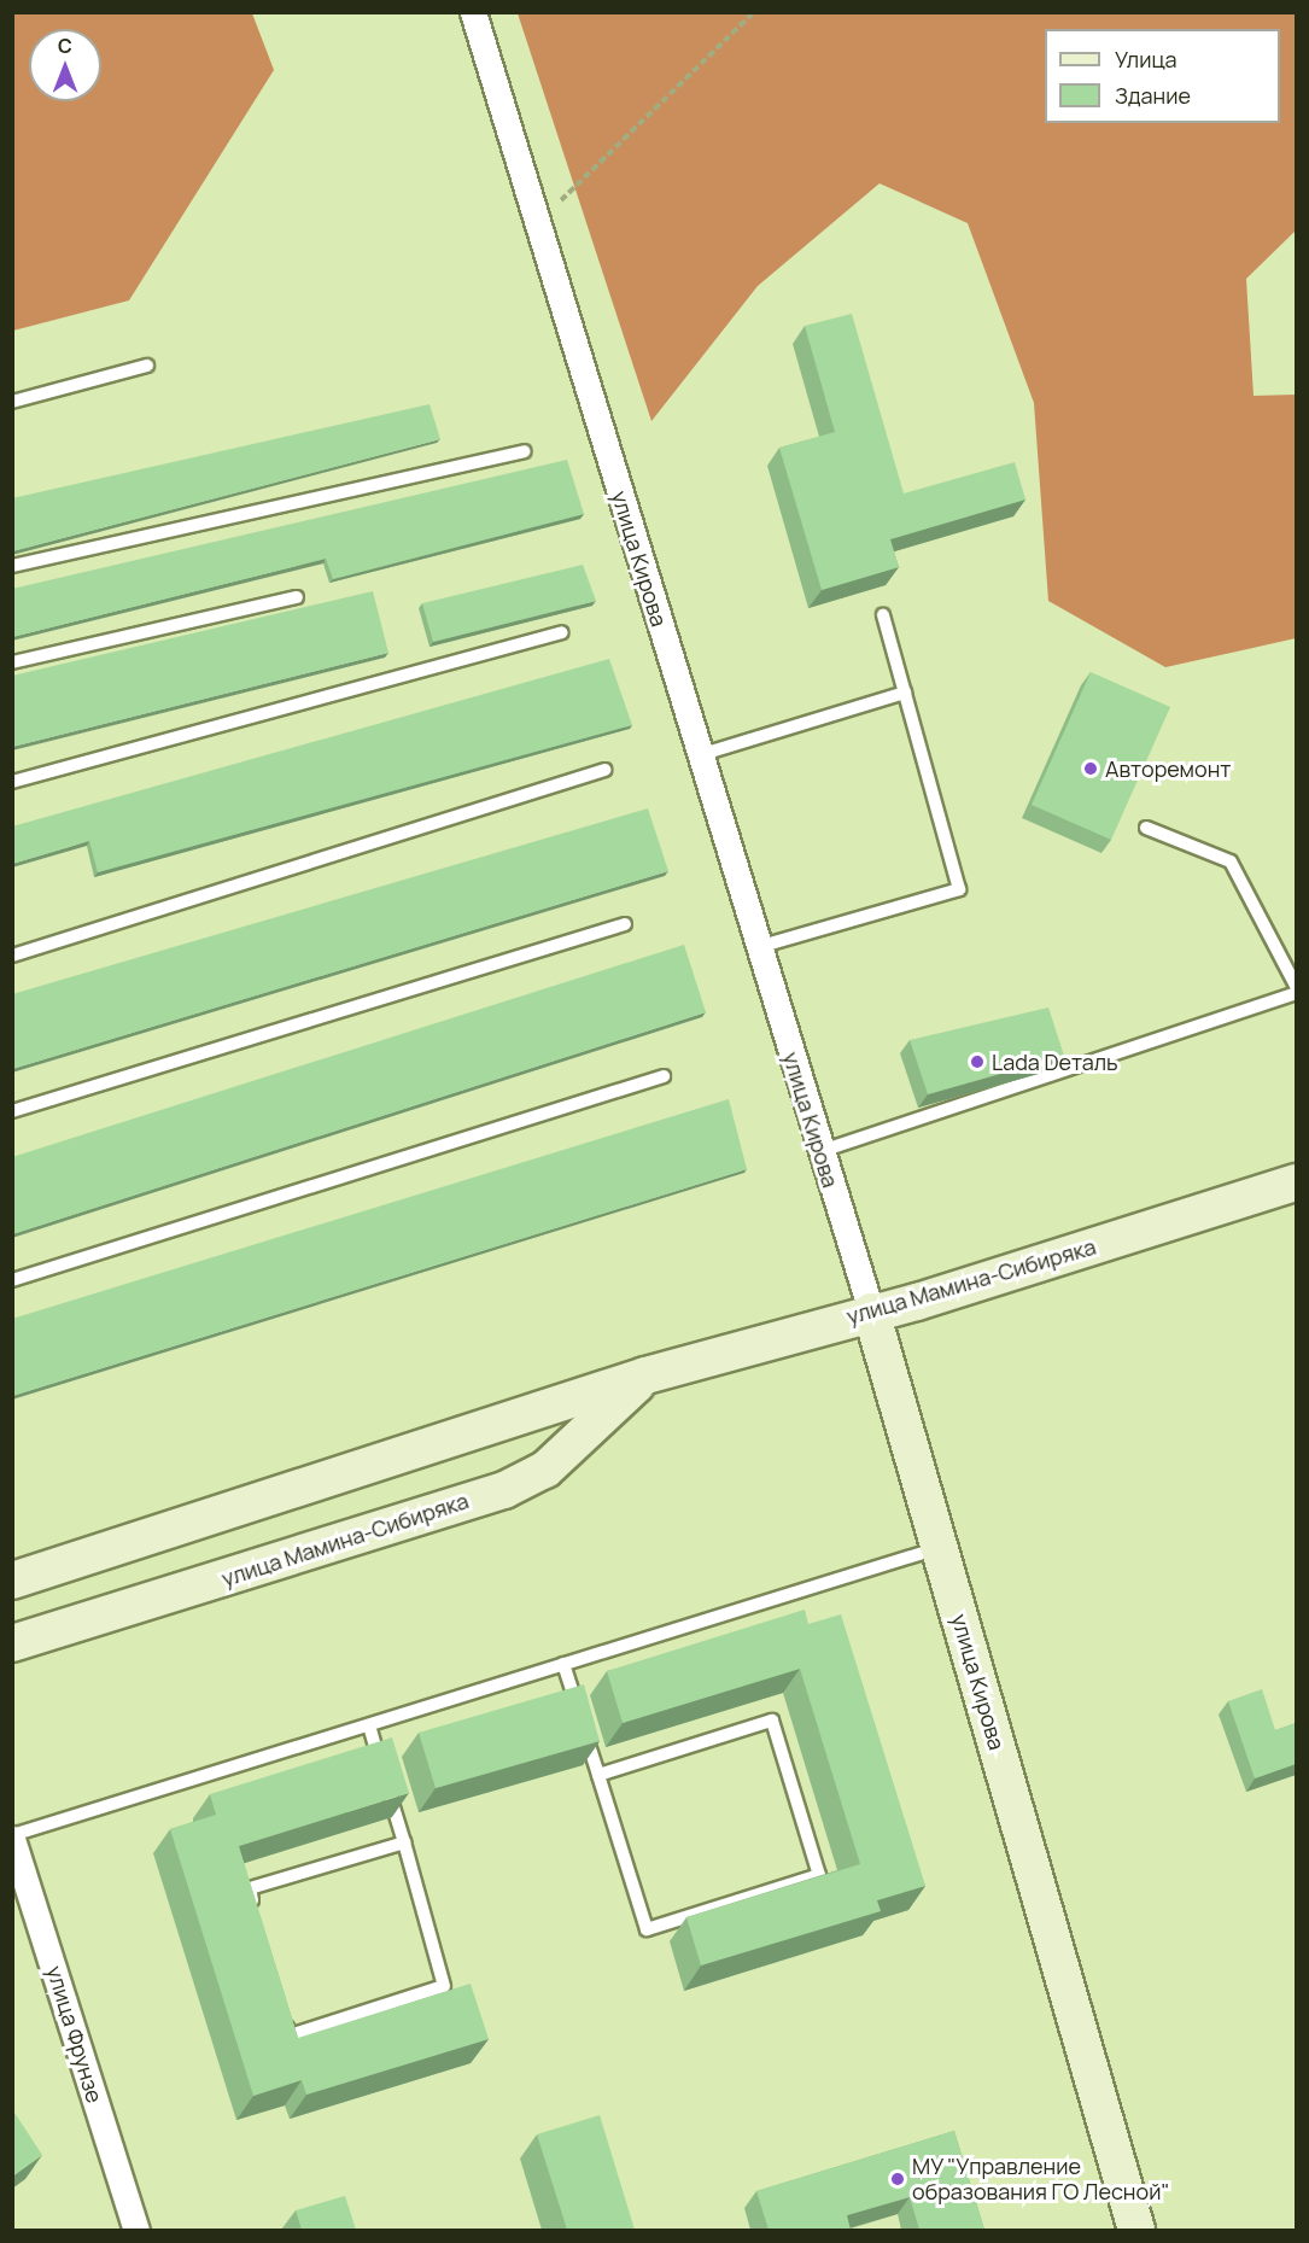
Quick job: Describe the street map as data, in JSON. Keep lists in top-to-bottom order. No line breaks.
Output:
{"streets":{"main road":["улица Кирова","улица Мамина-Сибиряка"],"street":["улица Фрунзе"]},"crossings":[["улица Кирова","улица Мамина-Сибиряка"]],"places":["Авторемонт","Lada Dеталь","МУ \"Управление образования ГО Лесной\""],"legend":["Улица","Здание"],"north":"top"}
